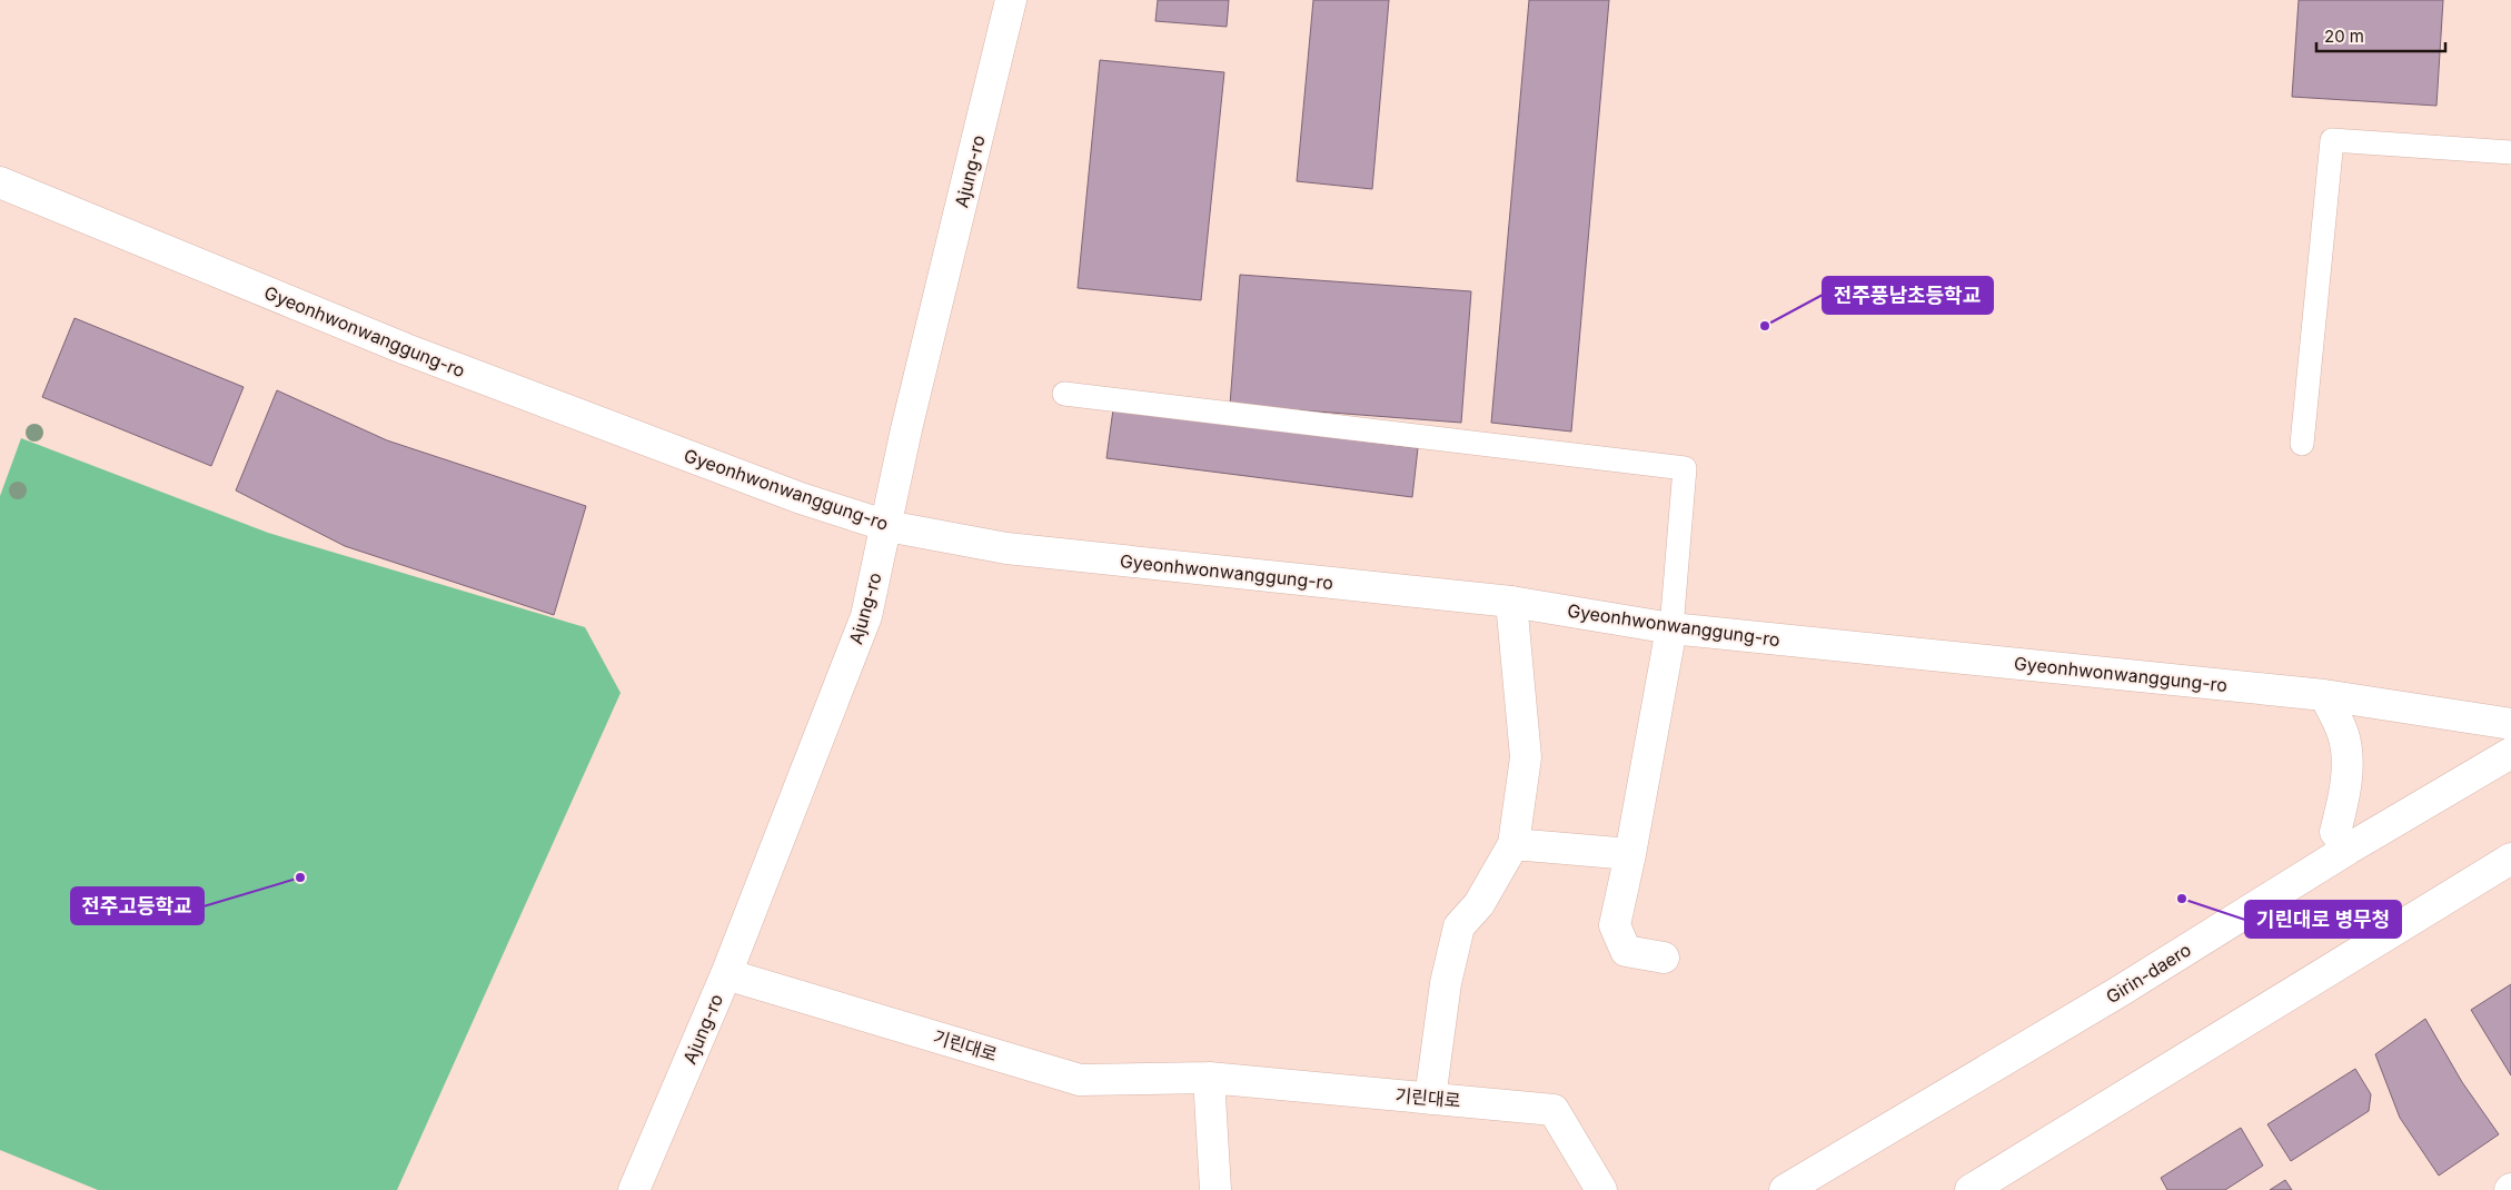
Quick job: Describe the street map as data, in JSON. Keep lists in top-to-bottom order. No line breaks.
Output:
{"streets":{"street":["Ajung-ro","Gyeonhwonwanggung-ro","Girin-daero","기린대로"]},"crossings":[["Ajung-ro","Gyeonhwonwanggung-ro"],["Ajung-ro","기린대로"]],"places":["전주풍남초등학교","전주고등학교","기린대로 병무청"],"scale_bar":"20 m"}
